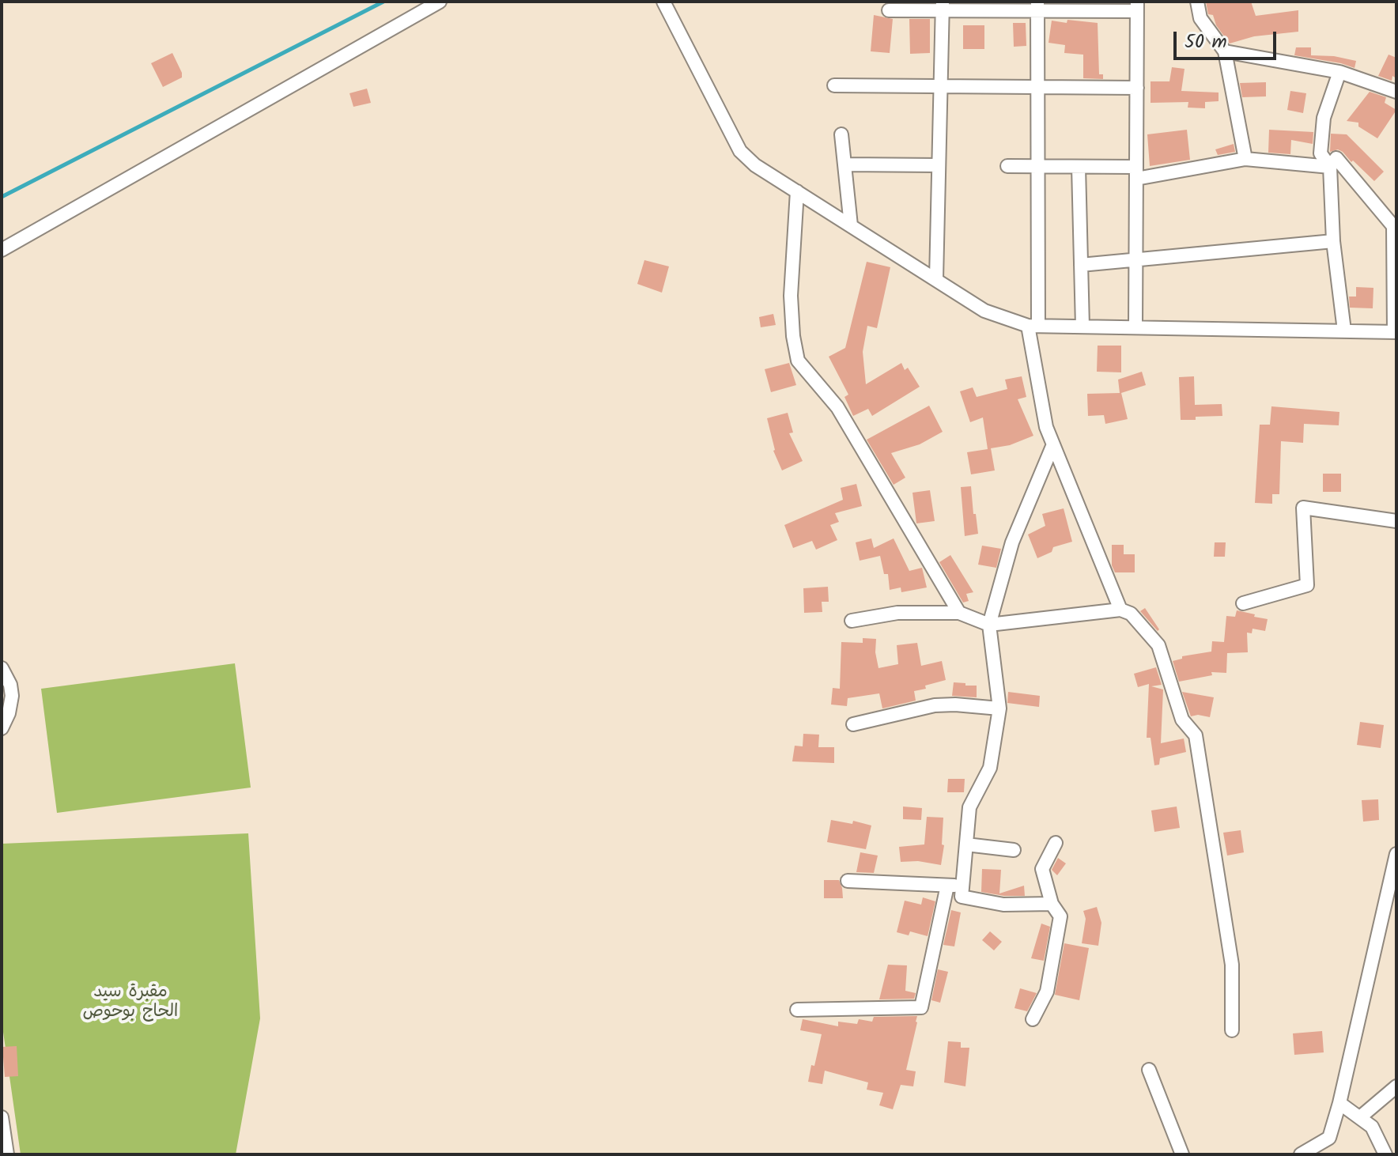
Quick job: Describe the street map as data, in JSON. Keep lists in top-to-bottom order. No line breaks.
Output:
{"parks":["مقبرة سيد الحاج بوحوص"],"scale_bar":"50 m"}
